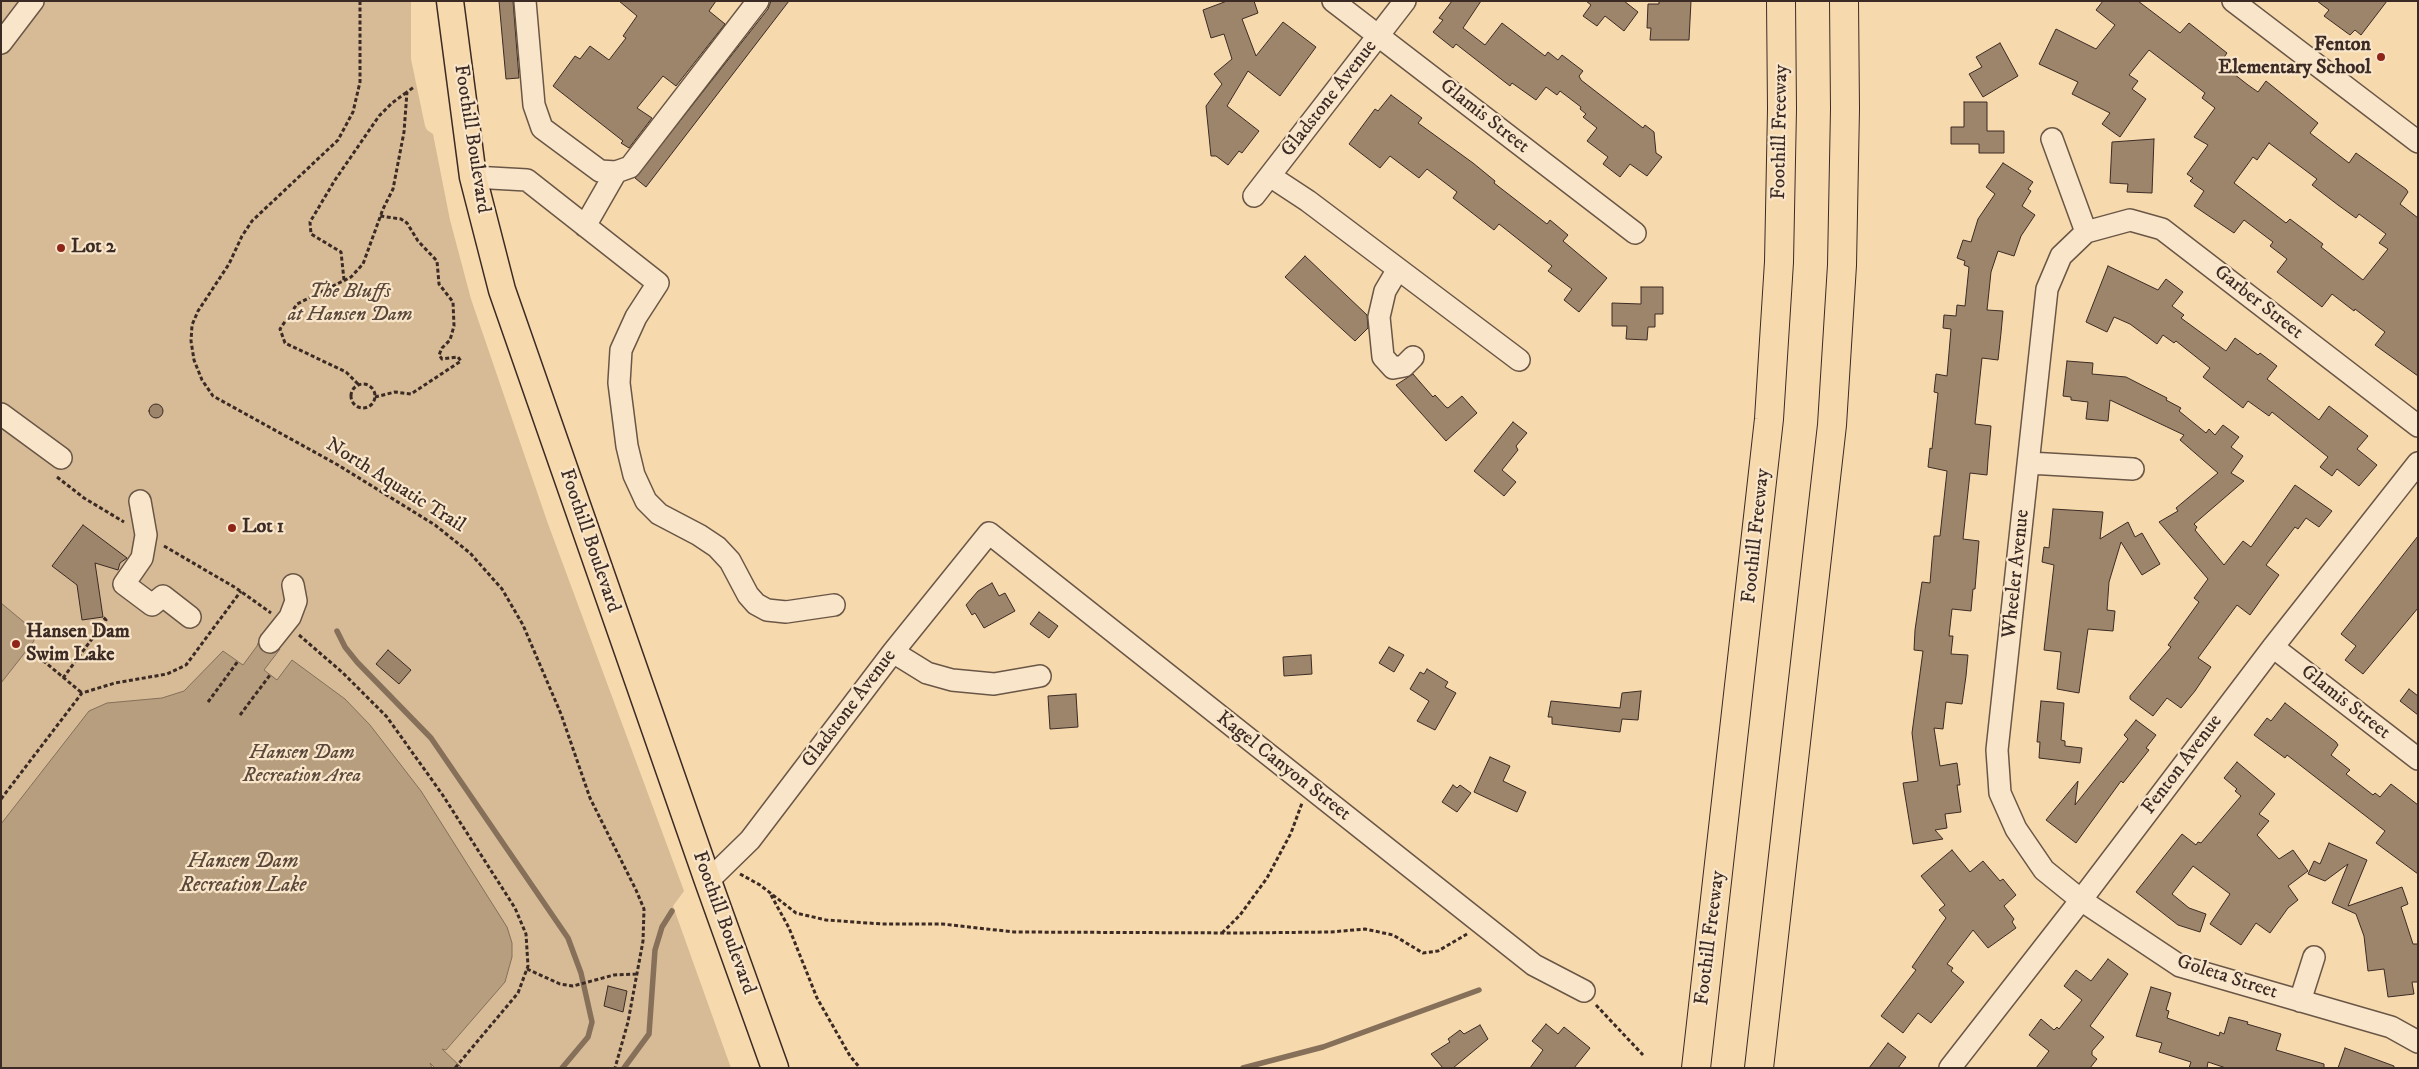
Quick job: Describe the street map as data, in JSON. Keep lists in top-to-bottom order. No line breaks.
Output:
{"streets":{"highway":["Foothill Freeway"],"main road":["Foothill Boulevard"],"street":["Gladstone Avenue","Glamis Street","Garber Street","Wheeler Avenue","Fenton Avenue","Kagel Canyon Street","Goleta Street"],"path":["North Aquatic Trail"]},"crossings":[["Gladstone Avenue","Glamis Street"],["Gladstone Avenue","Foothill Boulevard"],["Gladstone Avenue","Kagel Canyon Street"],["Glamis Street","Fenton Avenue"],["Garber Street","Wheeler Avenue"],["Wheeler Avenue","Fenton Avenue"],["Wheeler Avenue","Goleta Street"],["Fenton Avenue","Goleta Street"]],"water":["Hansen Dam Recreation Lake"],"parks":["The Bluffs at Hansen Dam","Hansen Dam Recreation Area"],"places":["Fenton Elementary School","Lot 2","Lot 1","Hansen Dam Swim Lake"]}
